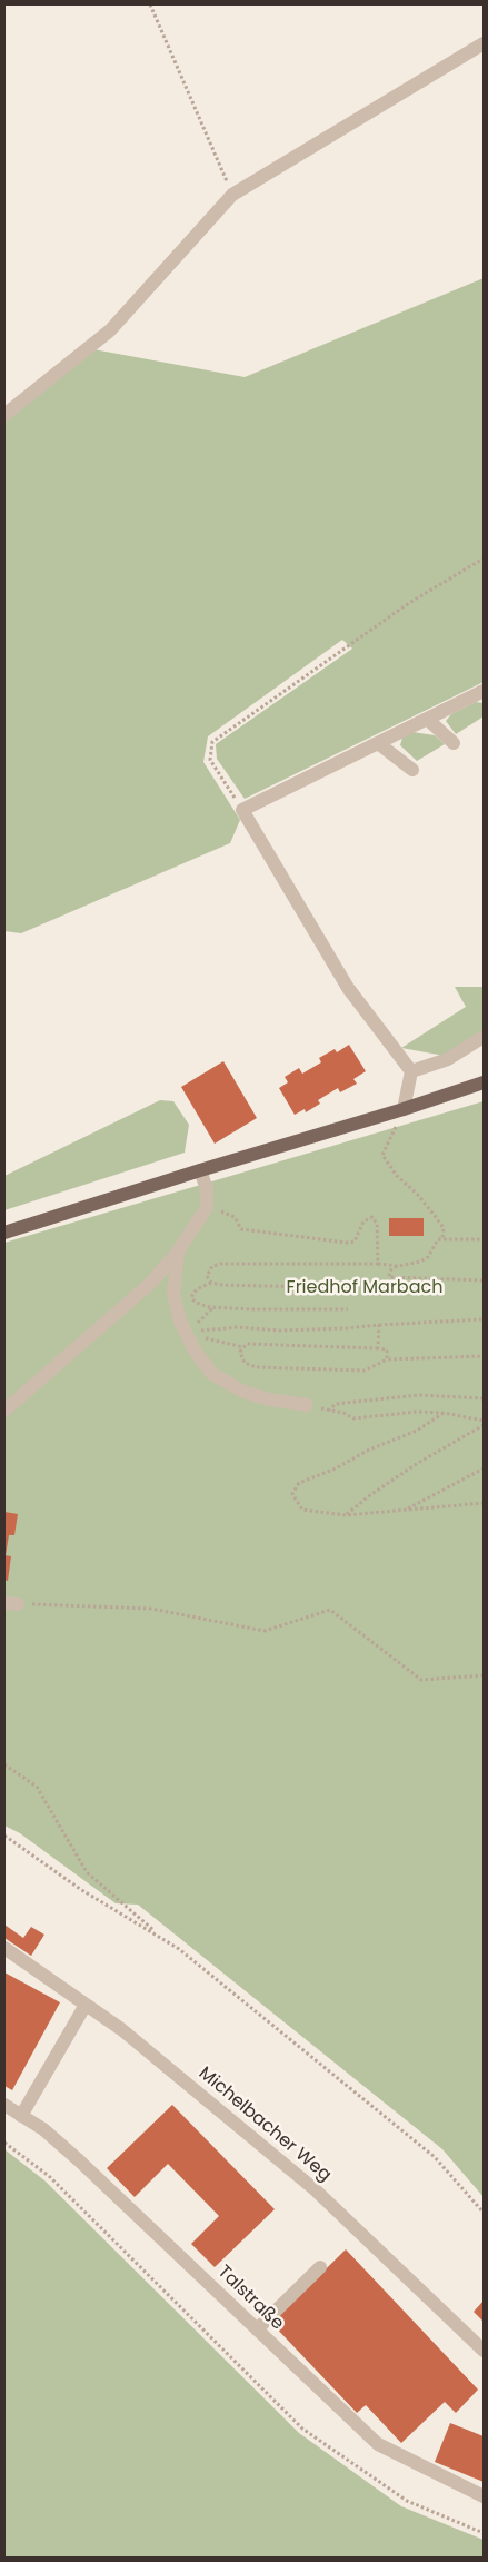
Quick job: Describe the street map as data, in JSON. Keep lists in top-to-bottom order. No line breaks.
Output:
{"streets":{"street":["Michelbacher Weg","Talstraße"]},"parks":["Friedhof Marbach"]}
